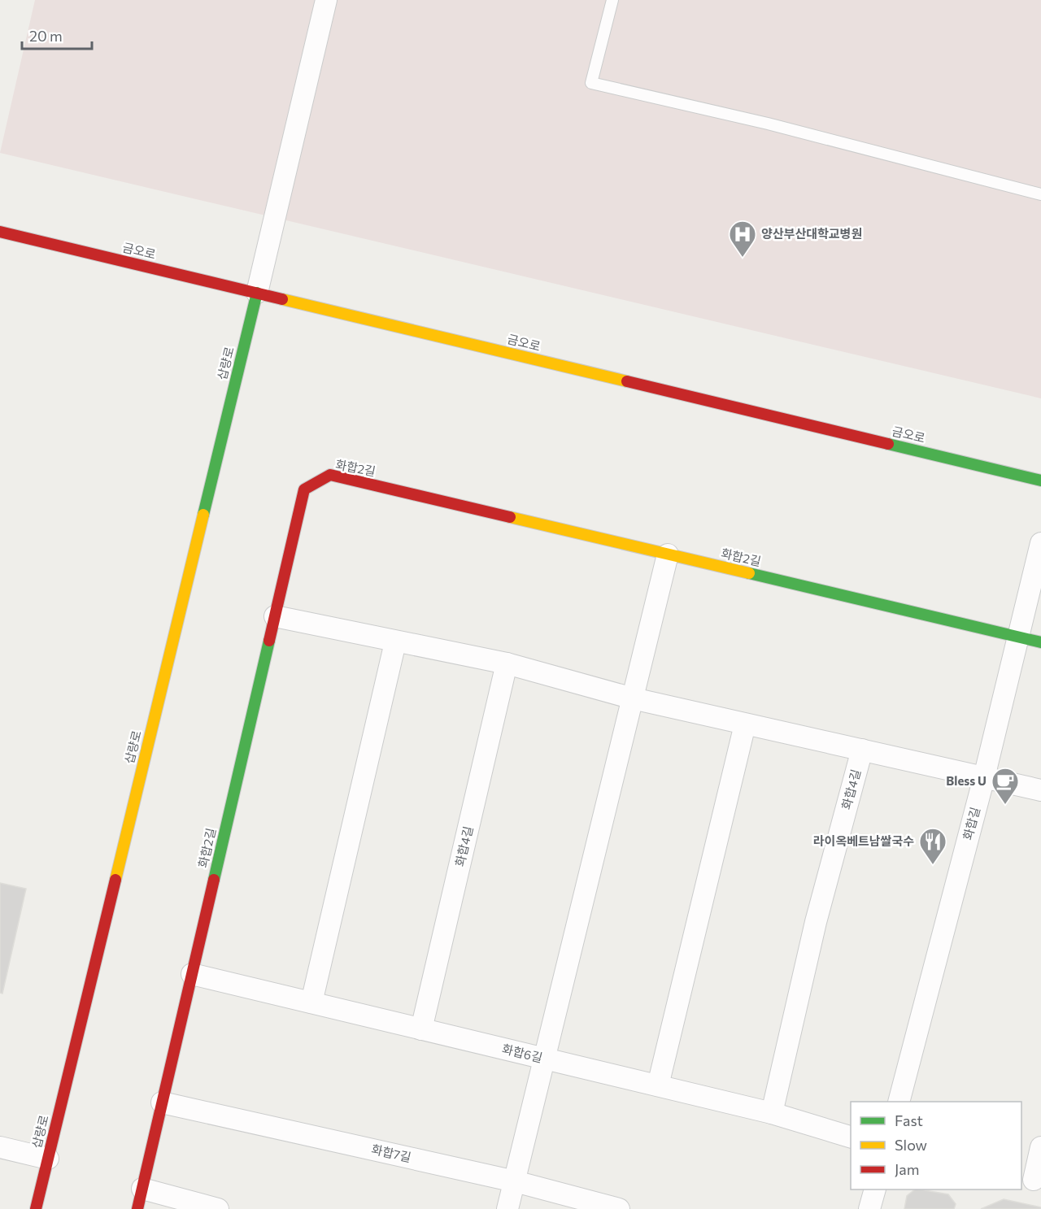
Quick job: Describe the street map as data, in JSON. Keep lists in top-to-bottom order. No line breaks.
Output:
{"streets":{"street":["금오로","삽량로","화합2길","화합4길","화합길","화합6길","화합7길"]},"crossings":[["금오로","삽량로"],["화합2길","화합길"],["화합2길","화합6길"],["화합2길","화합7길"],["화합4길","화합6길"]],"places":{"hospital":["양산부산대학교병원"],"cafe":["Bless U"],"restaurant":["라이옥베트남쌀국수"]},"legend":["Fast","Slow","Jam"],"scale_bar":"20 m"}
